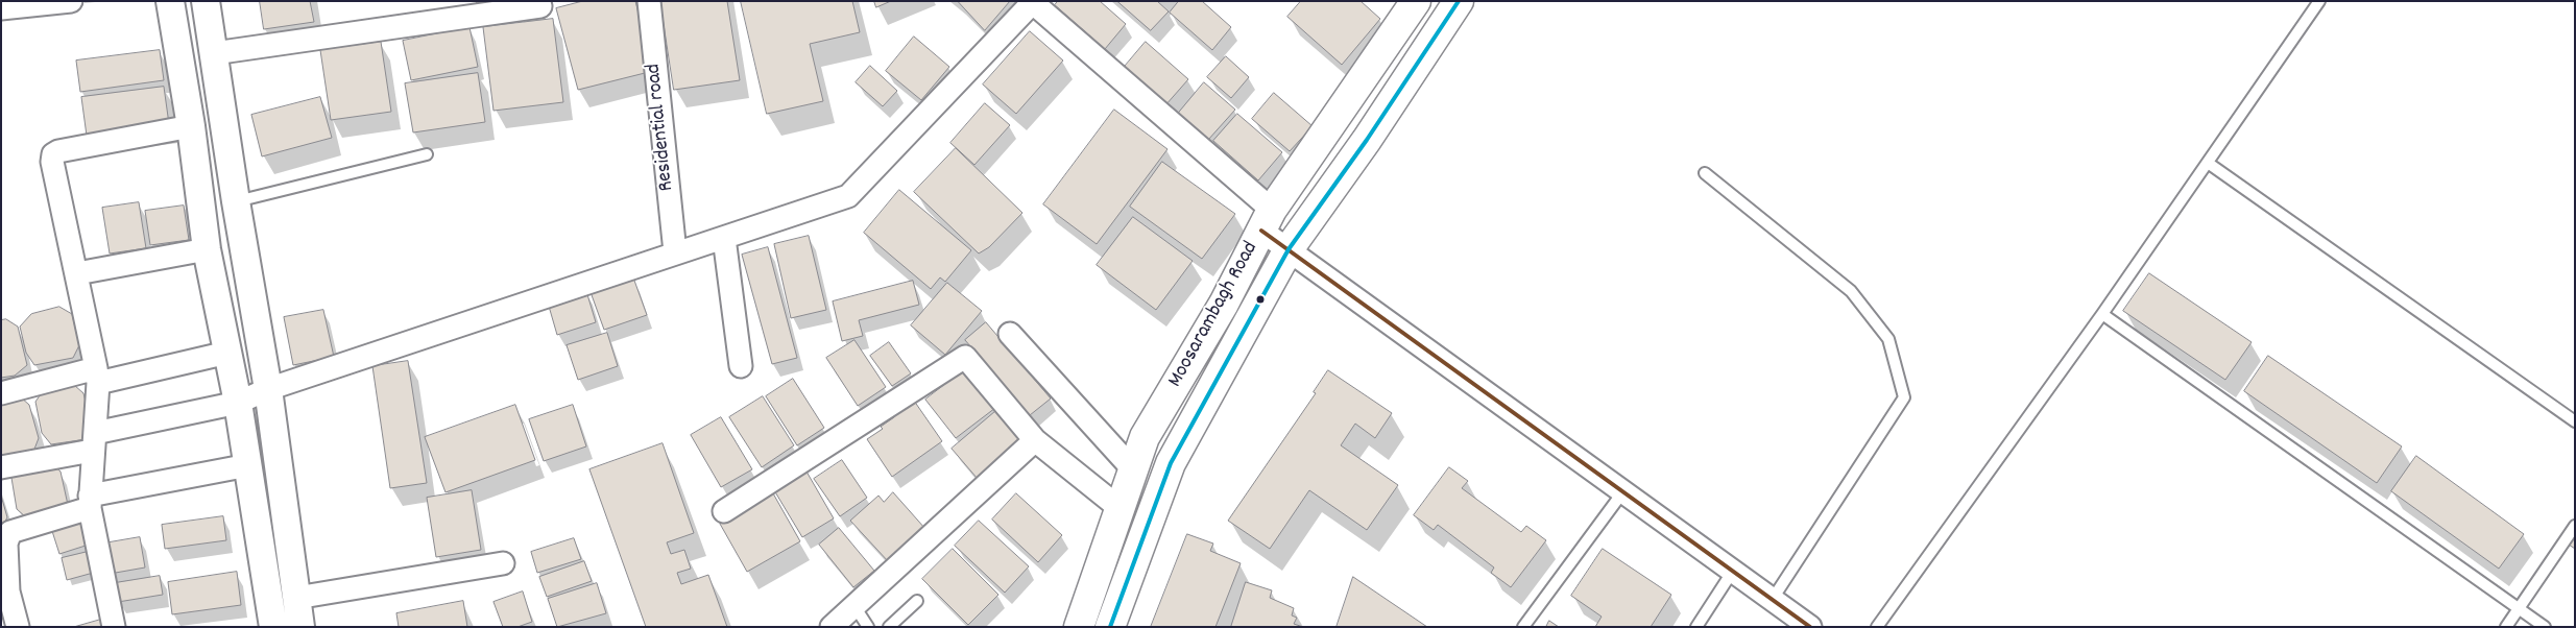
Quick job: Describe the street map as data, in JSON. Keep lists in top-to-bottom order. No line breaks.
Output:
{"streets":{"main road":["Moosarambagh Road"],"street":["Residential road"]}}
